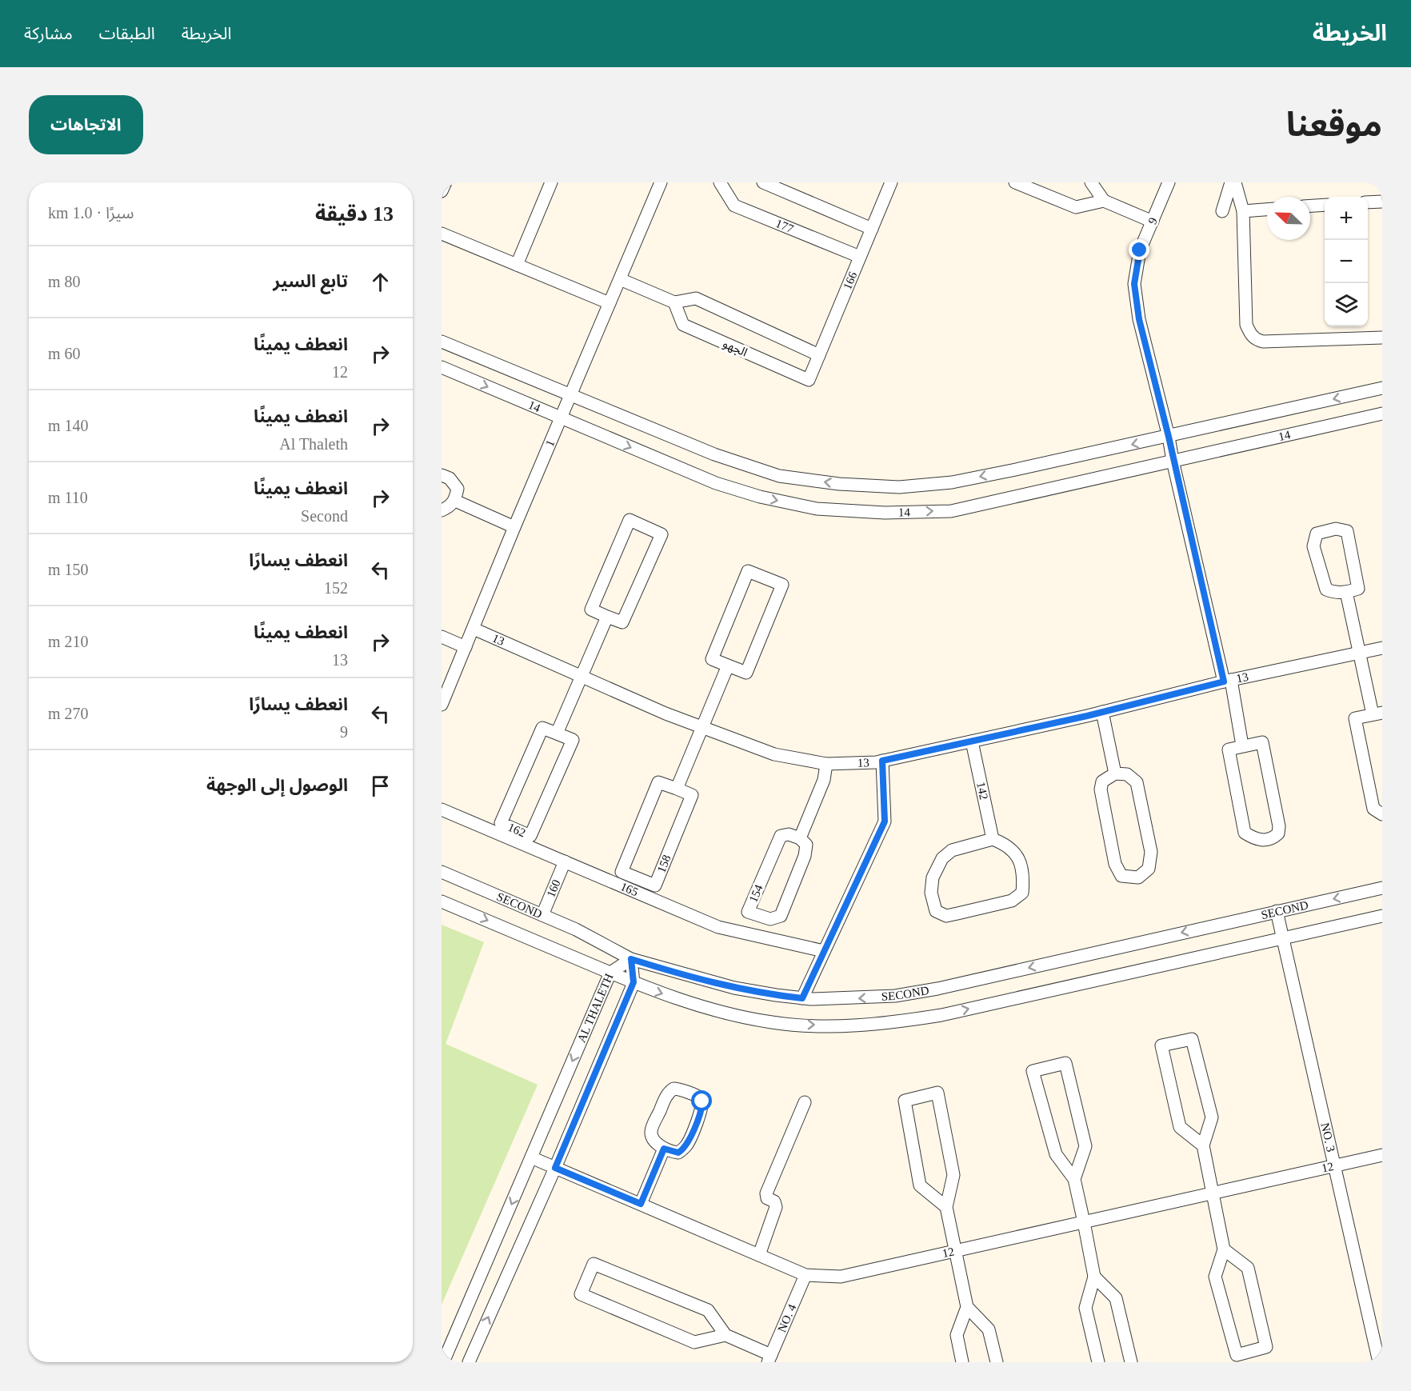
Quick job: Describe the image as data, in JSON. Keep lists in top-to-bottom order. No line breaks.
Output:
{"streets":{"street":["9","177","166","الجهو","14","1","13","142","162","158","160","165","154","SECOND","AL THALETH","NO. 3","12","NO. 4"]},"crossings":[["9","14"],["9","13"],["177","166"],["166","الجهو"],["14","1"],["1","13"],["13","142"],["160","165"],["160","SECOND"],["SECOND","AL THALETH"],["SECOND","NO. 3"],["AL THALETH","12"],["NO. 3","12"],["12","NO. 4"]],"north":"top left","page":{"header":"الخريطة","nav":["الخريطة","الطبقات","مشاركة"],"title":"موقعنا","buttons":"الاتجاهات","heading":["13 دقيقة","سيرًا · 1.0 km"],"map_buttons":["+","−"],"list":[["تابع السير","80 m"],["انعطف يمينًا","12","60 m"],["انعطف يمينًا","Al Thaleth","140 m"],["انعطف يمينًا","Second","110 m"],["انعطف يسارًا","152","150 m"],["انعطف يمينًا","13","210 m"],["انعطف يسارًا","9","270 m"],"الوصول إلى الوجهة"]}}
